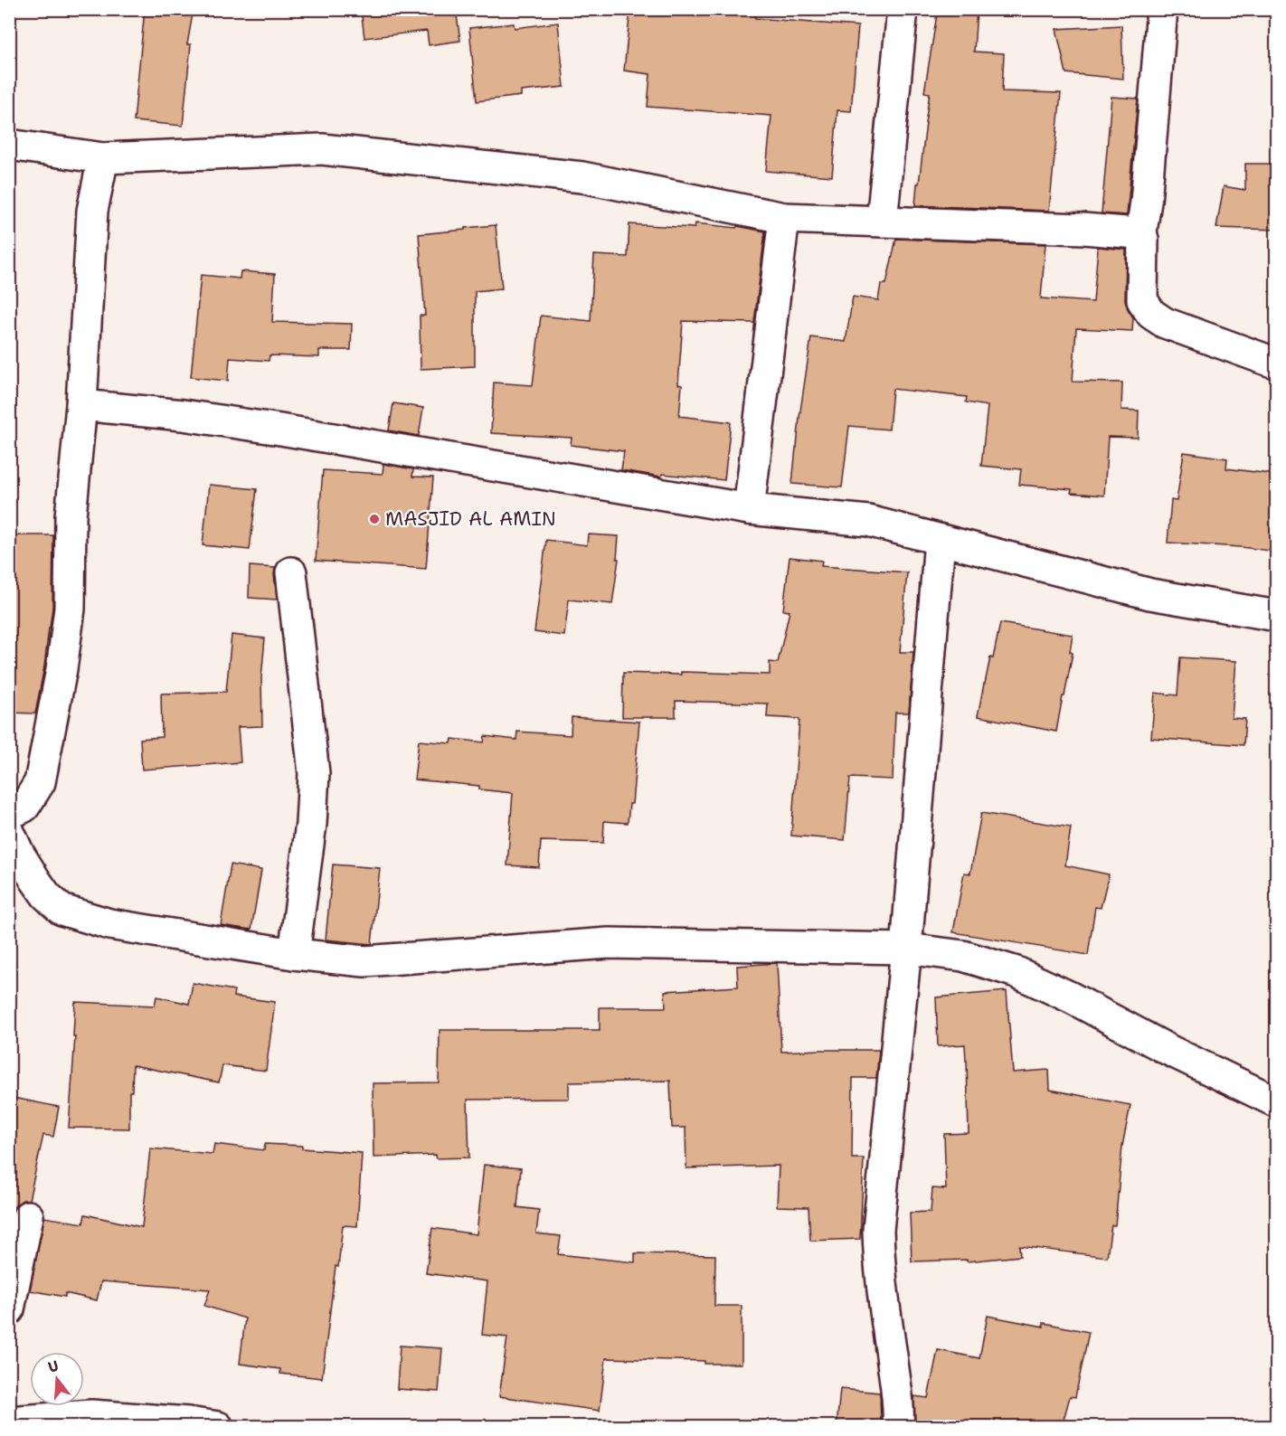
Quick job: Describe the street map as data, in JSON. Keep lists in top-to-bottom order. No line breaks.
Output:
{"places":["MASJID AL AMIN"],"north":"top"}
